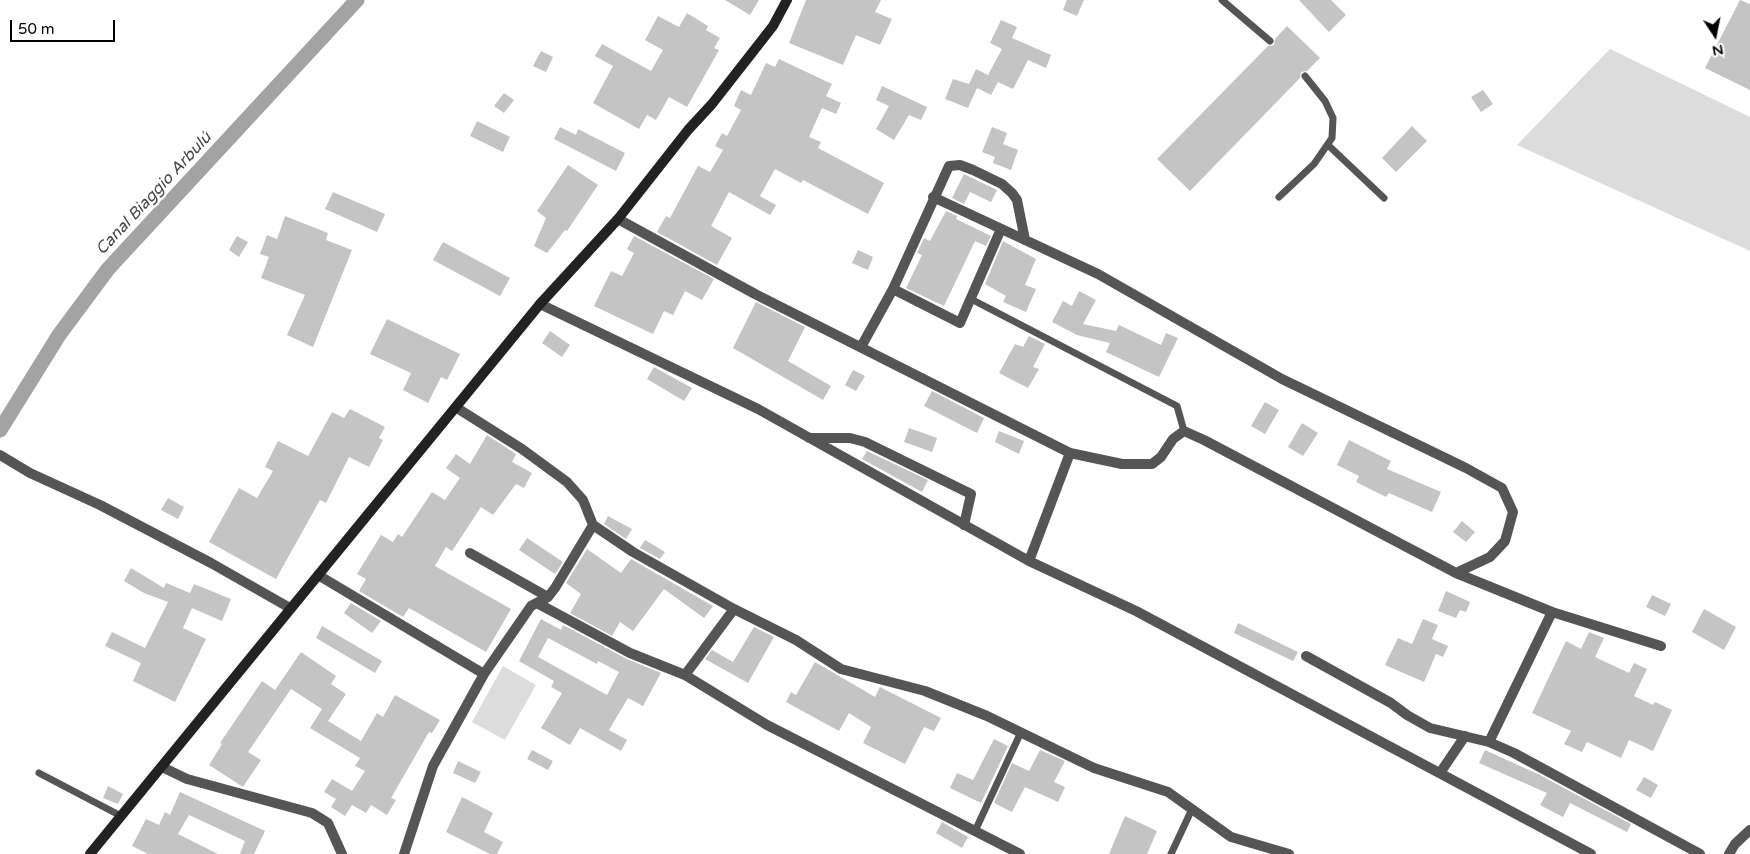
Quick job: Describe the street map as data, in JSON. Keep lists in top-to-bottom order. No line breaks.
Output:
{"water":["Canal Biaggio Arbulú"],"scale_bar":"50 m","north":"bottom"}
